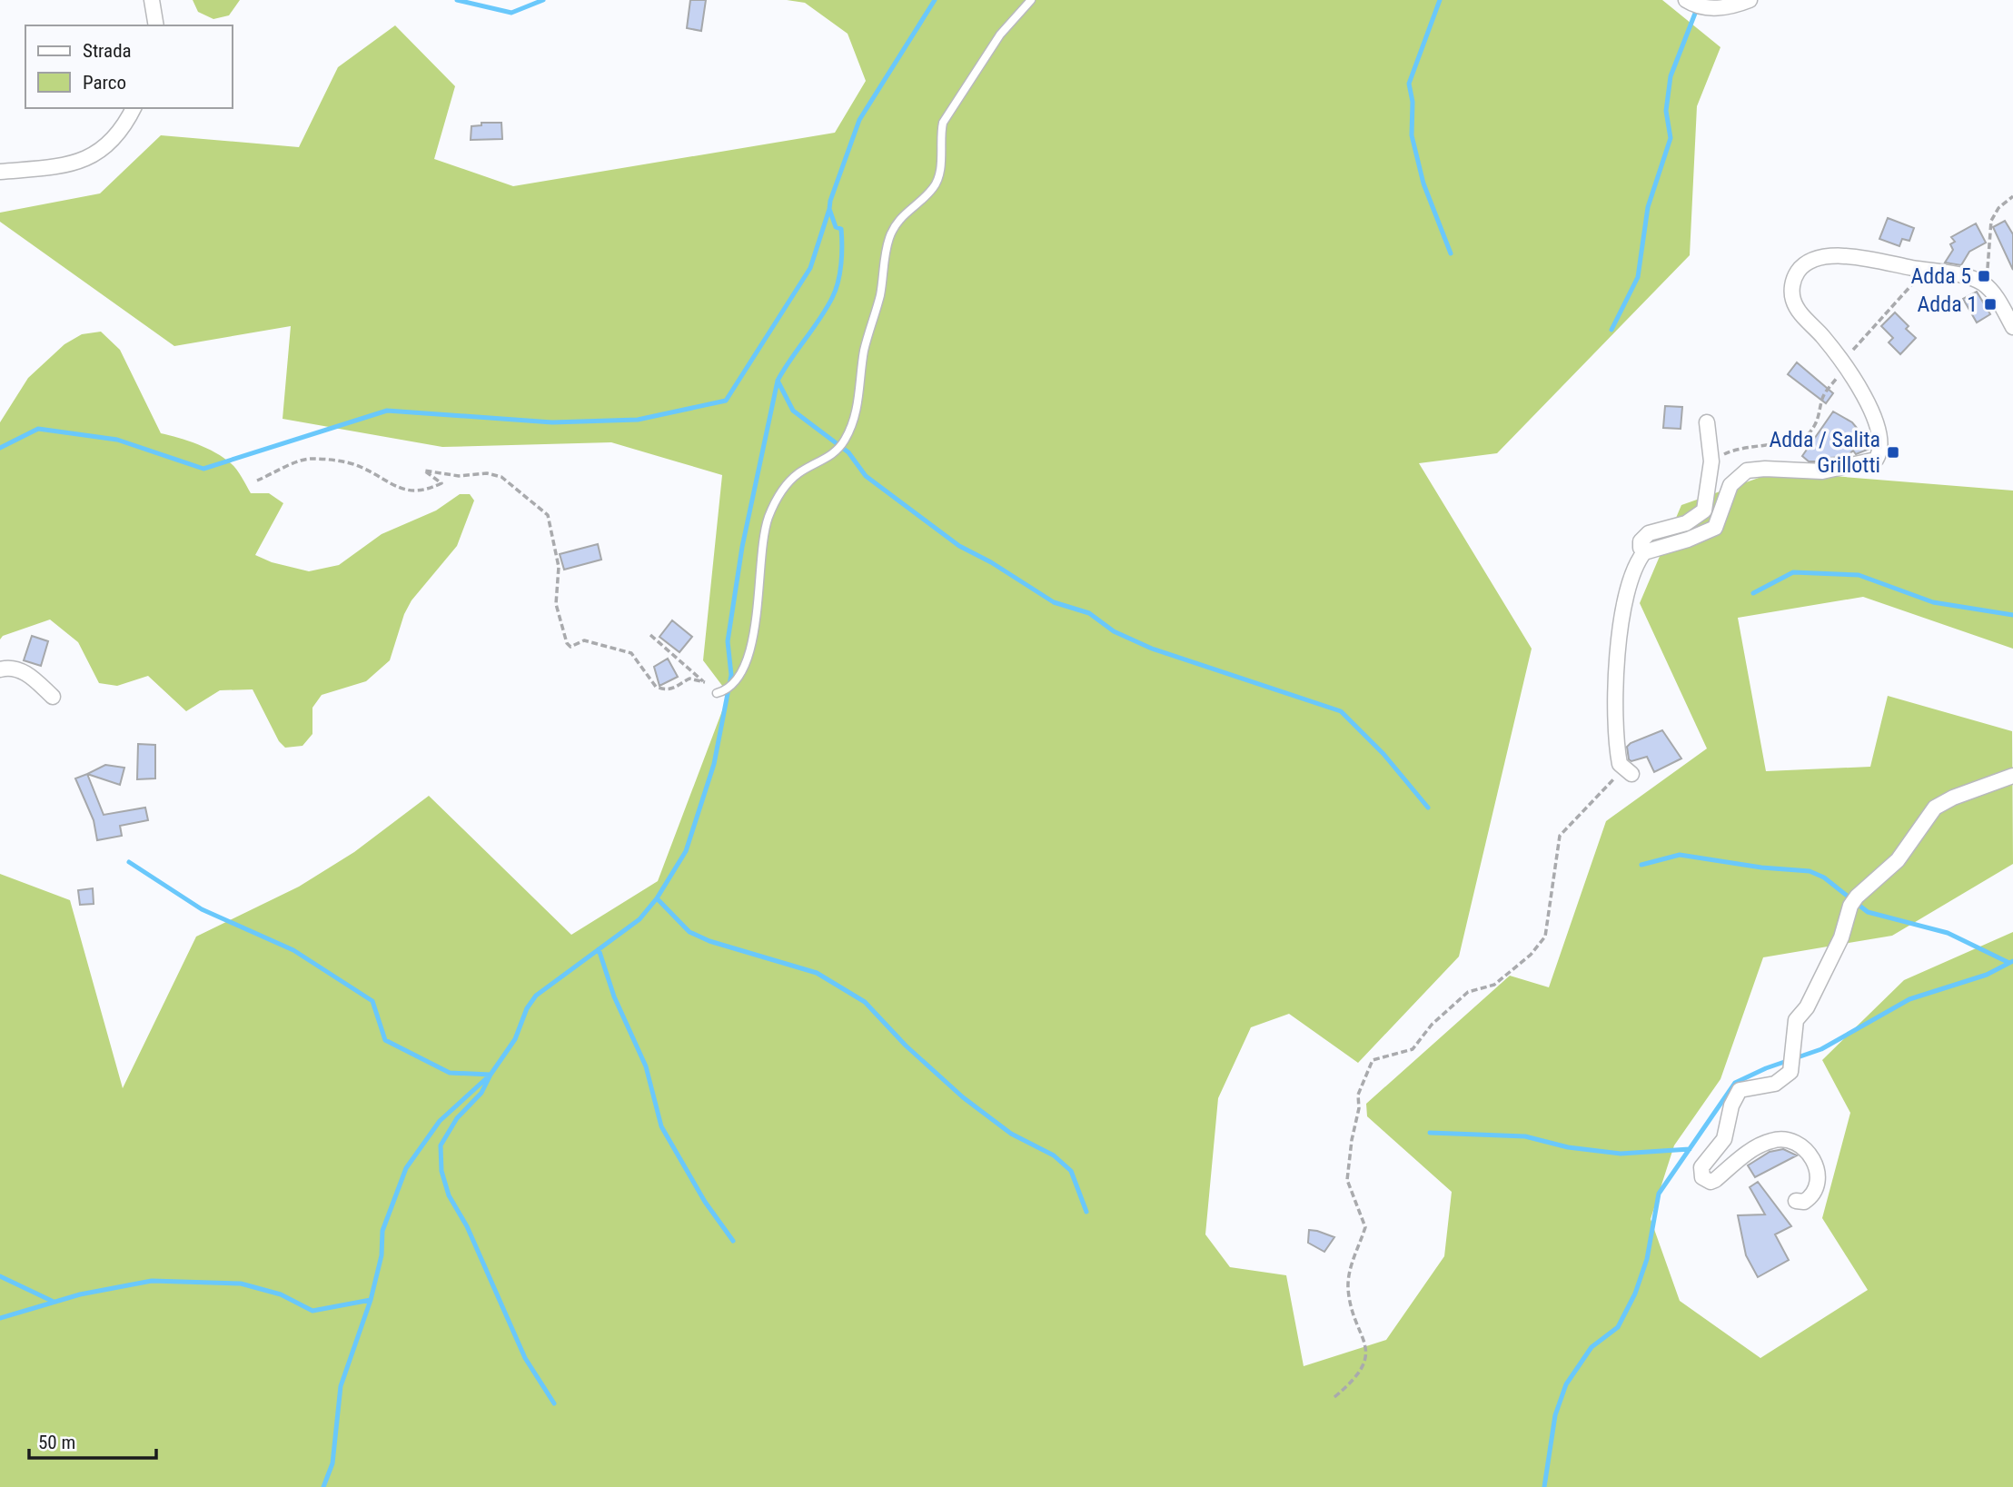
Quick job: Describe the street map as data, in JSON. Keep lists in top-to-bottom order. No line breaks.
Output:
{"places":{"transit":["Adda 5","Adda 1","Adda / Salita Grillotti"]},"legend":["Strada","Parco"],"scale_bar":"50 m"}
